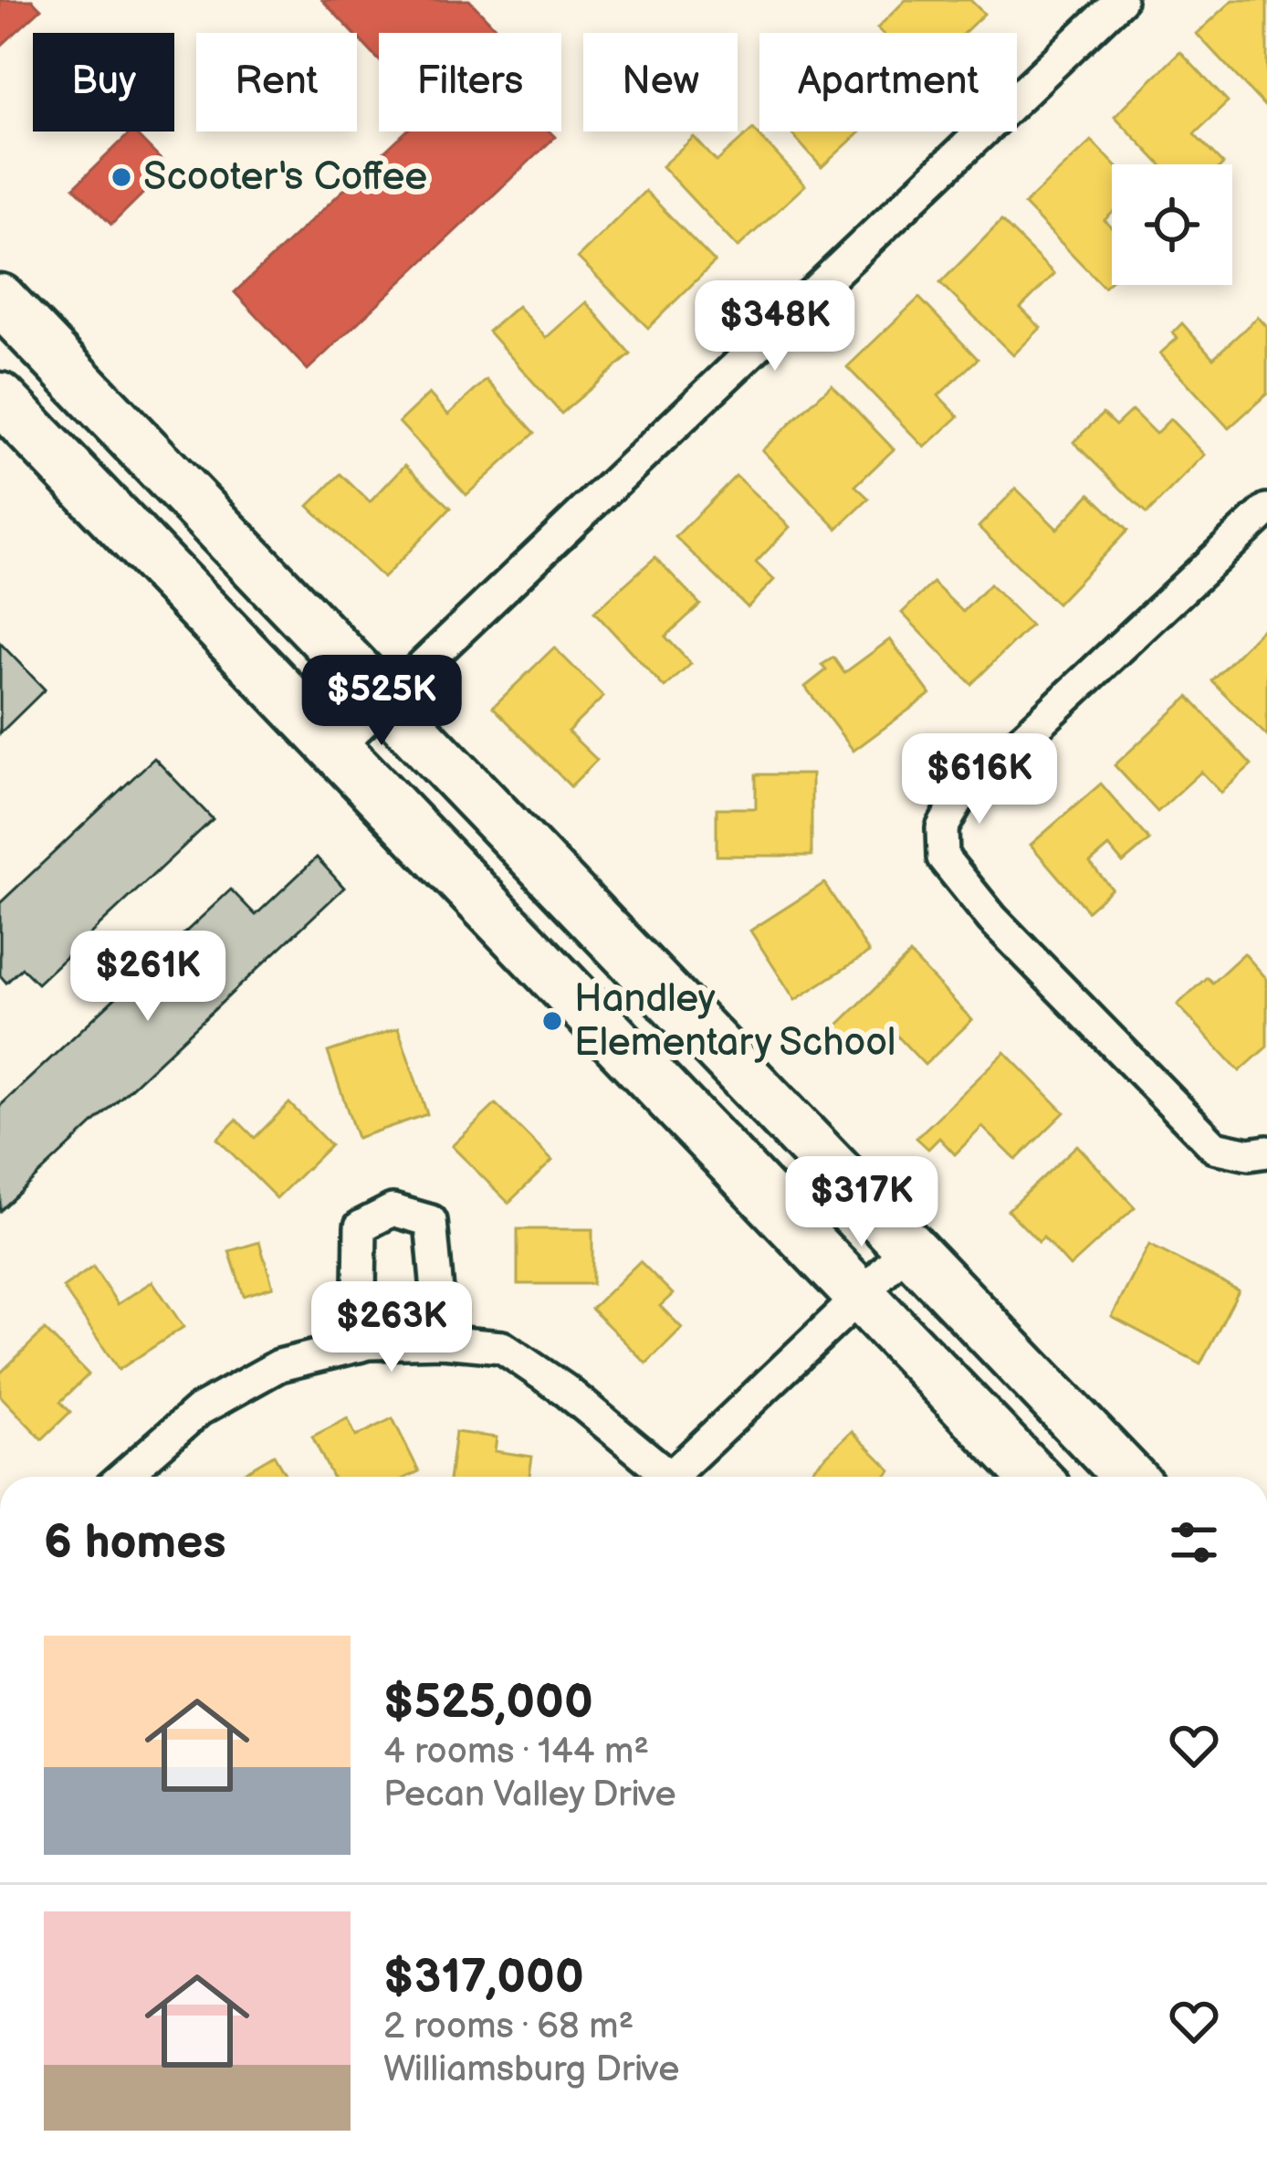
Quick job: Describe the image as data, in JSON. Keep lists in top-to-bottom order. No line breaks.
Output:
{"places":["Scooter's Coffee","Handley Elementary School"],"page":{"chip":["Buy","Rent","Filters","New","Apartment"],"price":["$348K","$525K","$616K","$261K","$317K","$263K"],"heading":"6 homes","list":[{"name":"$525,000","note":"4 rooms · 144 m² · Pecan Valley Drive"},{"name":"$317,000","note":"2 rooms · 68 m² · Williamsburg Drive"}]}}
